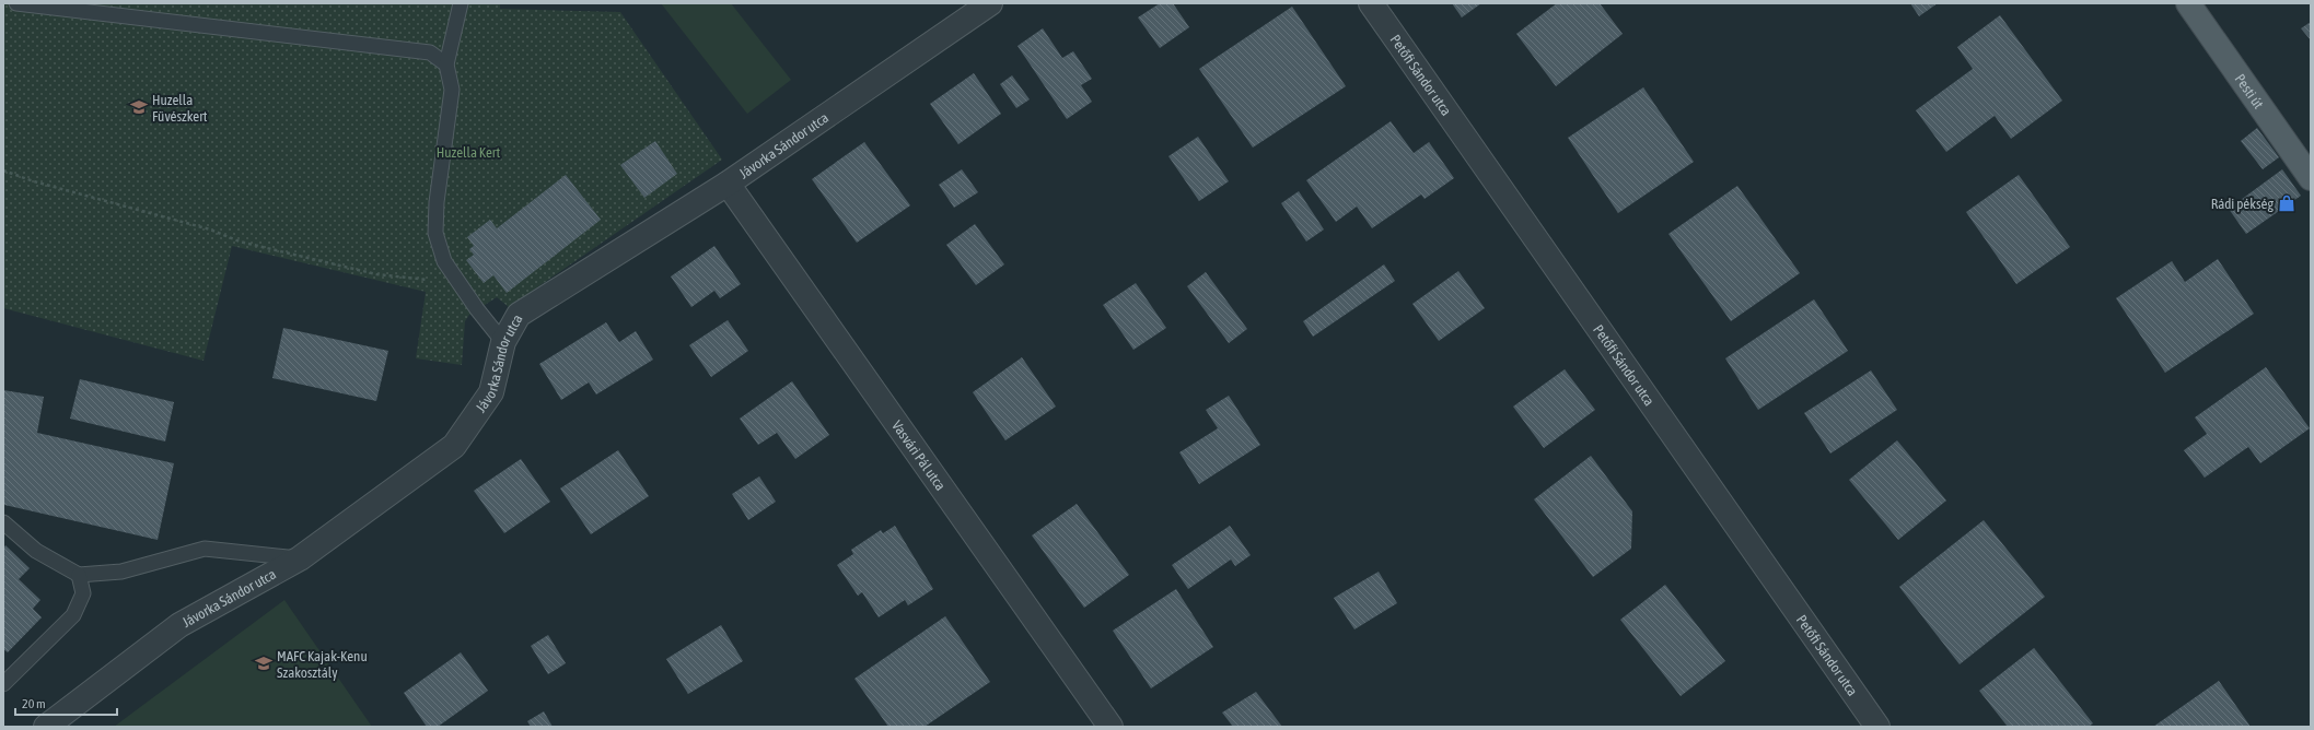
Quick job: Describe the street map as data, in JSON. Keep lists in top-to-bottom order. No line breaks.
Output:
{"streets":{"main road":["Pesti út"],"street":["Petőfi Sándor utca","Jávorka Sándor utca","Vasvári Pál utca"]},"crossings":[["Jávorka Sándor utca","Vasvári Pál utca"]],"parks":["Huzella Kert"],"places":{"school or university":["Huzella Füvészkert","MAFC Kajak-Kenu Szakosztály"],"shop":["Rádi pékség"]},"scale_bar":"20 m"}
